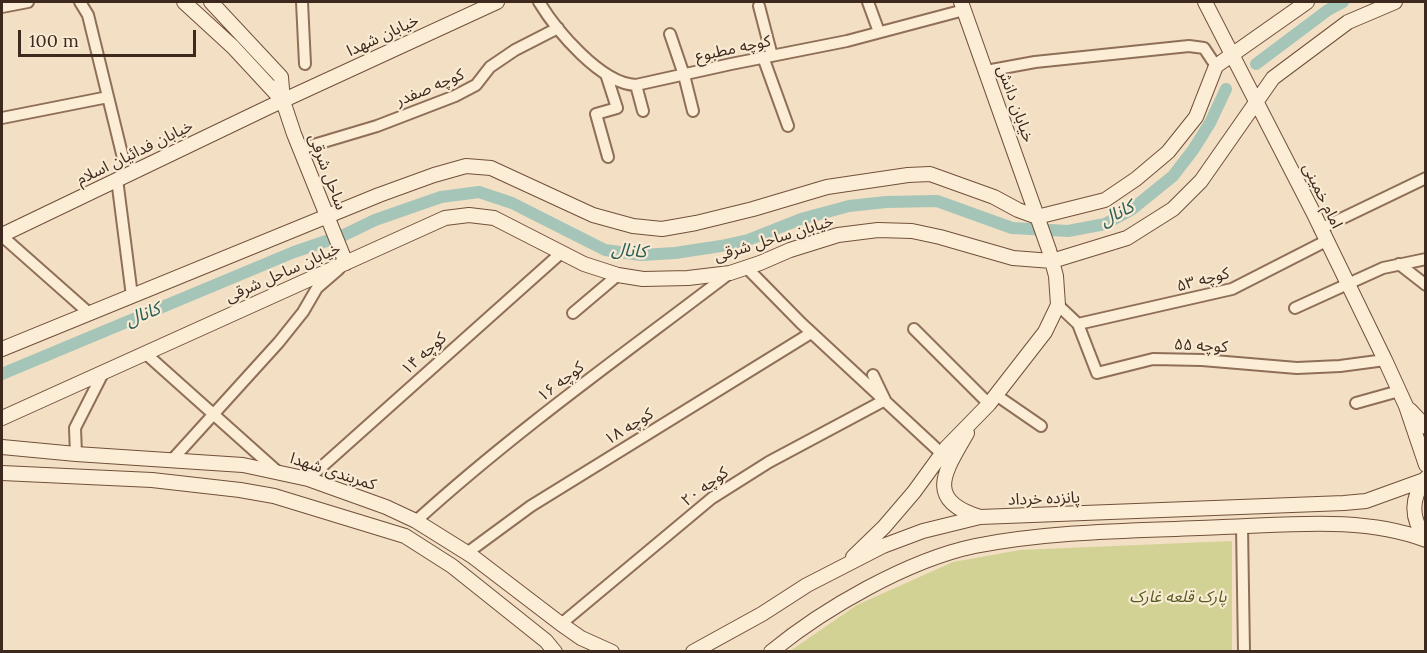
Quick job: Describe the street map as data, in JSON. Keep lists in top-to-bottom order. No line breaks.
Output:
{"streets":{"street":["خیابان شهدا","کوچه مطبوع","کوچه صفدر","خیابان دانش","خیابان فدائیان اسلام","ساحل شرقی","امام خمینی","خیابان ساحل شرقی","کوچه ۵۳","کوچه ۵۵","کوچه ۱۴","کوچه ۱۶","کوچه ۱۸","کمربندی شهدا","کوچه ۲۰","پانزده خرداد"]},"crossings":[["خیابان شهدا","خیابان فدائیان اسلام"],["خیابان شهدا","ساحل شرقی"],["کوچه مطبوع","خیابان دانش"],["کوچه صفدر","ساحل شرقی"],["خیابان دانش","خیابان ساحل شرقی"],["خیابان دانش","کوچه ۵۵"],["خیابان فدائیان اسلام","ساحل شرقی"],["ساحل شرقی","خیابان ساحل شرقی"],["امام خمینی","خیابان ساحل شرقی"],["امام خمینی","کوچه ۵۳"],["امام خمینی","کوچه ۵۵"],["خیابان ساحل شرقی","کوچه ۱۴"],["خیابان ساحل شرقی","کوچه ۱۶"],["کوچه ۵۳","کوچه ۵۵"],["کوچه ۱۴","کمربندی شهدا"],["کوچه ۱۶","کمربندی شهدا"],["کوچه ۱۸","کمربندی شهدا"],["کمربندی شهدا","کوچه ۲۰"]],"water":["کانال"],"parks":["پارک قلعه غارک"],"scale_bar":"100 m"}
